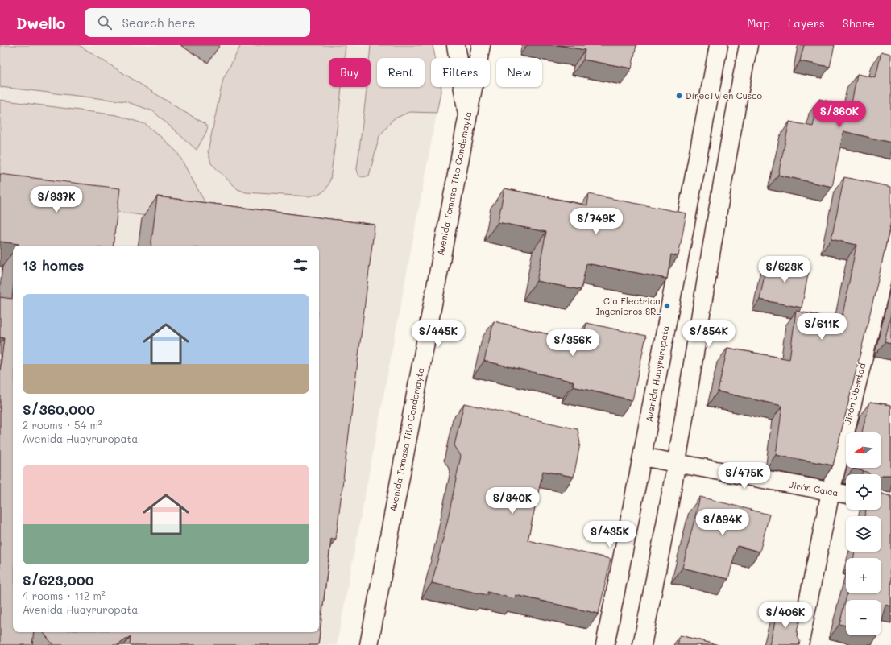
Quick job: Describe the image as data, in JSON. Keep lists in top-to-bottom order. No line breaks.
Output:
{"streets":{"street":["Avenida Tomasa Tito Condemayta","Avenida Huayruropata","Jirón Libertad","Jirón Calca"]},"crossings":[["Avenida Huayruropata","Jirón Calca"],["Jirón Libertad","Jirón Calca"]],"places":["DirecTV en Cusco","Cia Electrica Ingenieros SRL"],"north":"left","page":{"header":"Dwello","search":"Search here","nav":["Map","Layers","Share"],"chip":["Buy","Rent","Filters","New"],"price":["S/360K","S/937K","S/749K","S/623K","S/611K","S/445K","S/854K","S/356K","S/475K","S/340K","S/894K","S/435K","S/406K"],"heading":"13 homes","list":[{"name":"S/360,000","note":"2 rooms · 54 m² · Avenida Huayruropata"},{"name":"S/623,000","note":"4 rooms · 112 m² · Avenida Huayruropata"}],"map_buttons":["+","−"]}}
